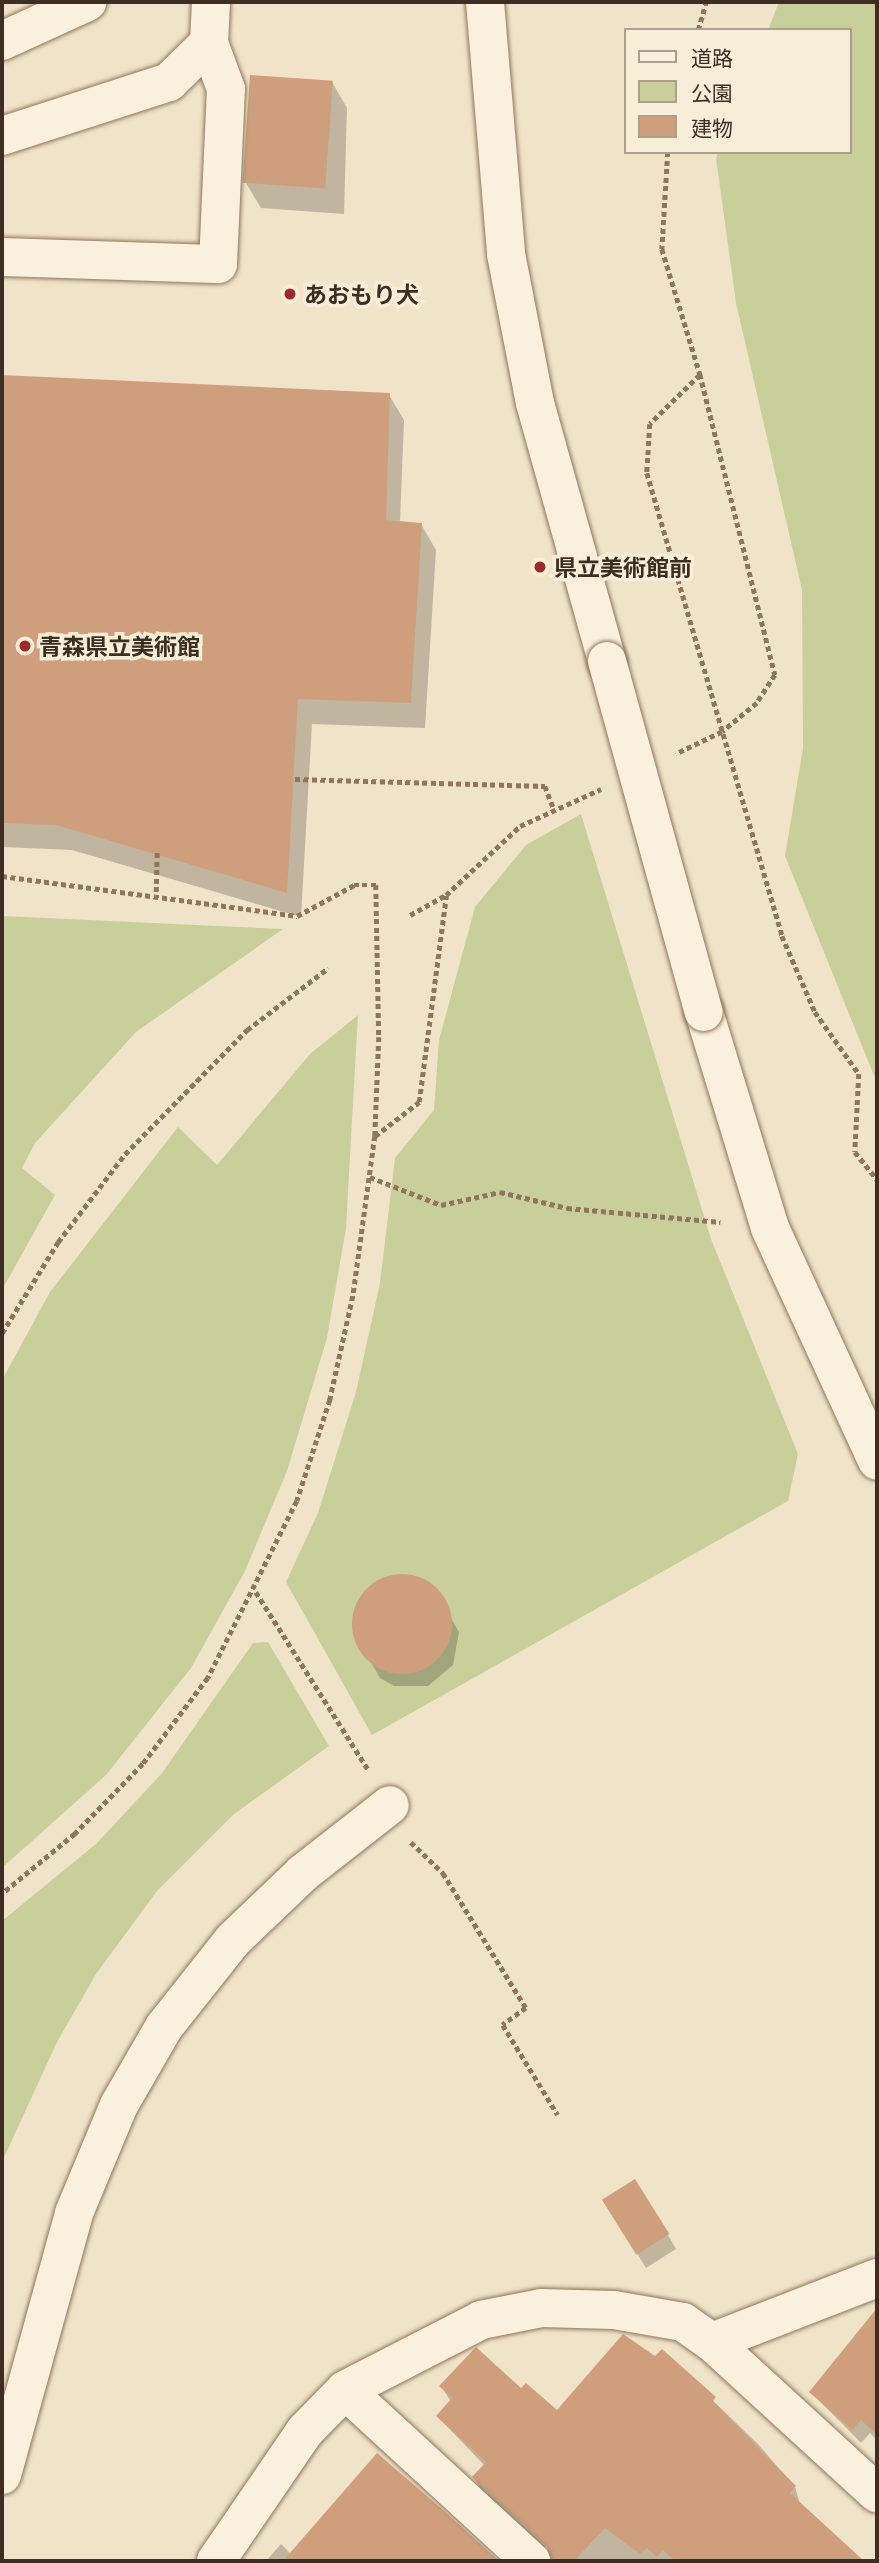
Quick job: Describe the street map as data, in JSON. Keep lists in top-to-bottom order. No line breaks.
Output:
{"places":["あおもり犬","県立美術館前","青森県立美術館"],"legend":["道路","公園","建物"]}
